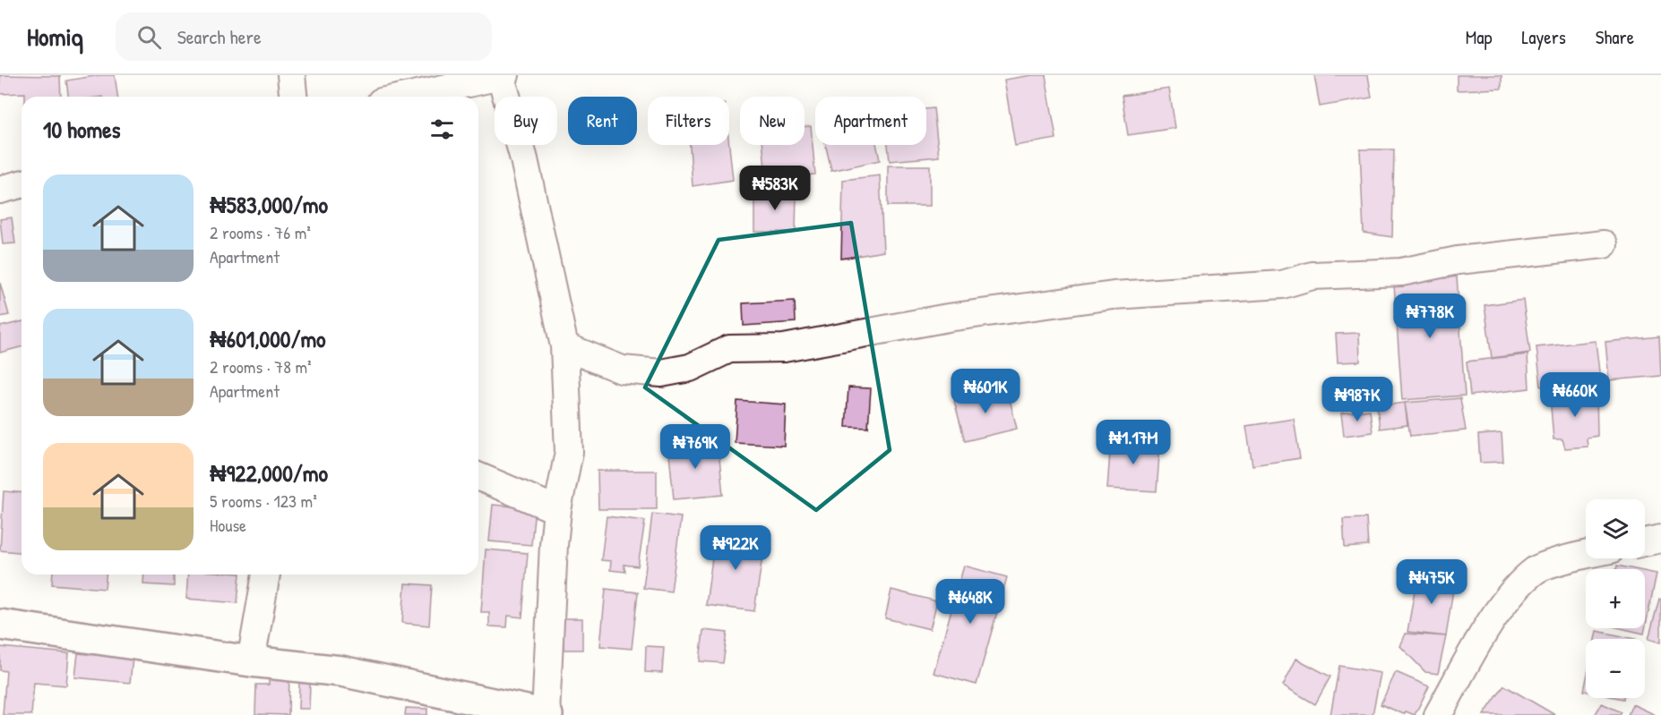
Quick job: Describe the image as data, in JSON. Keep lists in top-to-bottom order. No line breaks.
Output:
{"page":{"header":"Homiq","search":"Search here","nav":["Map","Layers","Share"],"chip":["Buy","Rent","Filters","New","Apartment"],"heading":"10 homes","list":[{"name":"₦583,000/mo","note":"2 rooms · 76 m² · Apartment"},{"name":"₦601,000/mo","note":"2 rooms · 78 m² · Apartment"},{"name":"₦922,000/mo","note":"5 rooms · 123 m² · House"}],"price":["₦583K","₦778K","₦601K","₦660K","₦987K","₦1.17M","₦769K","₦922K","₦475K","₦648K"],"map_buttons":["+","−"]}}
